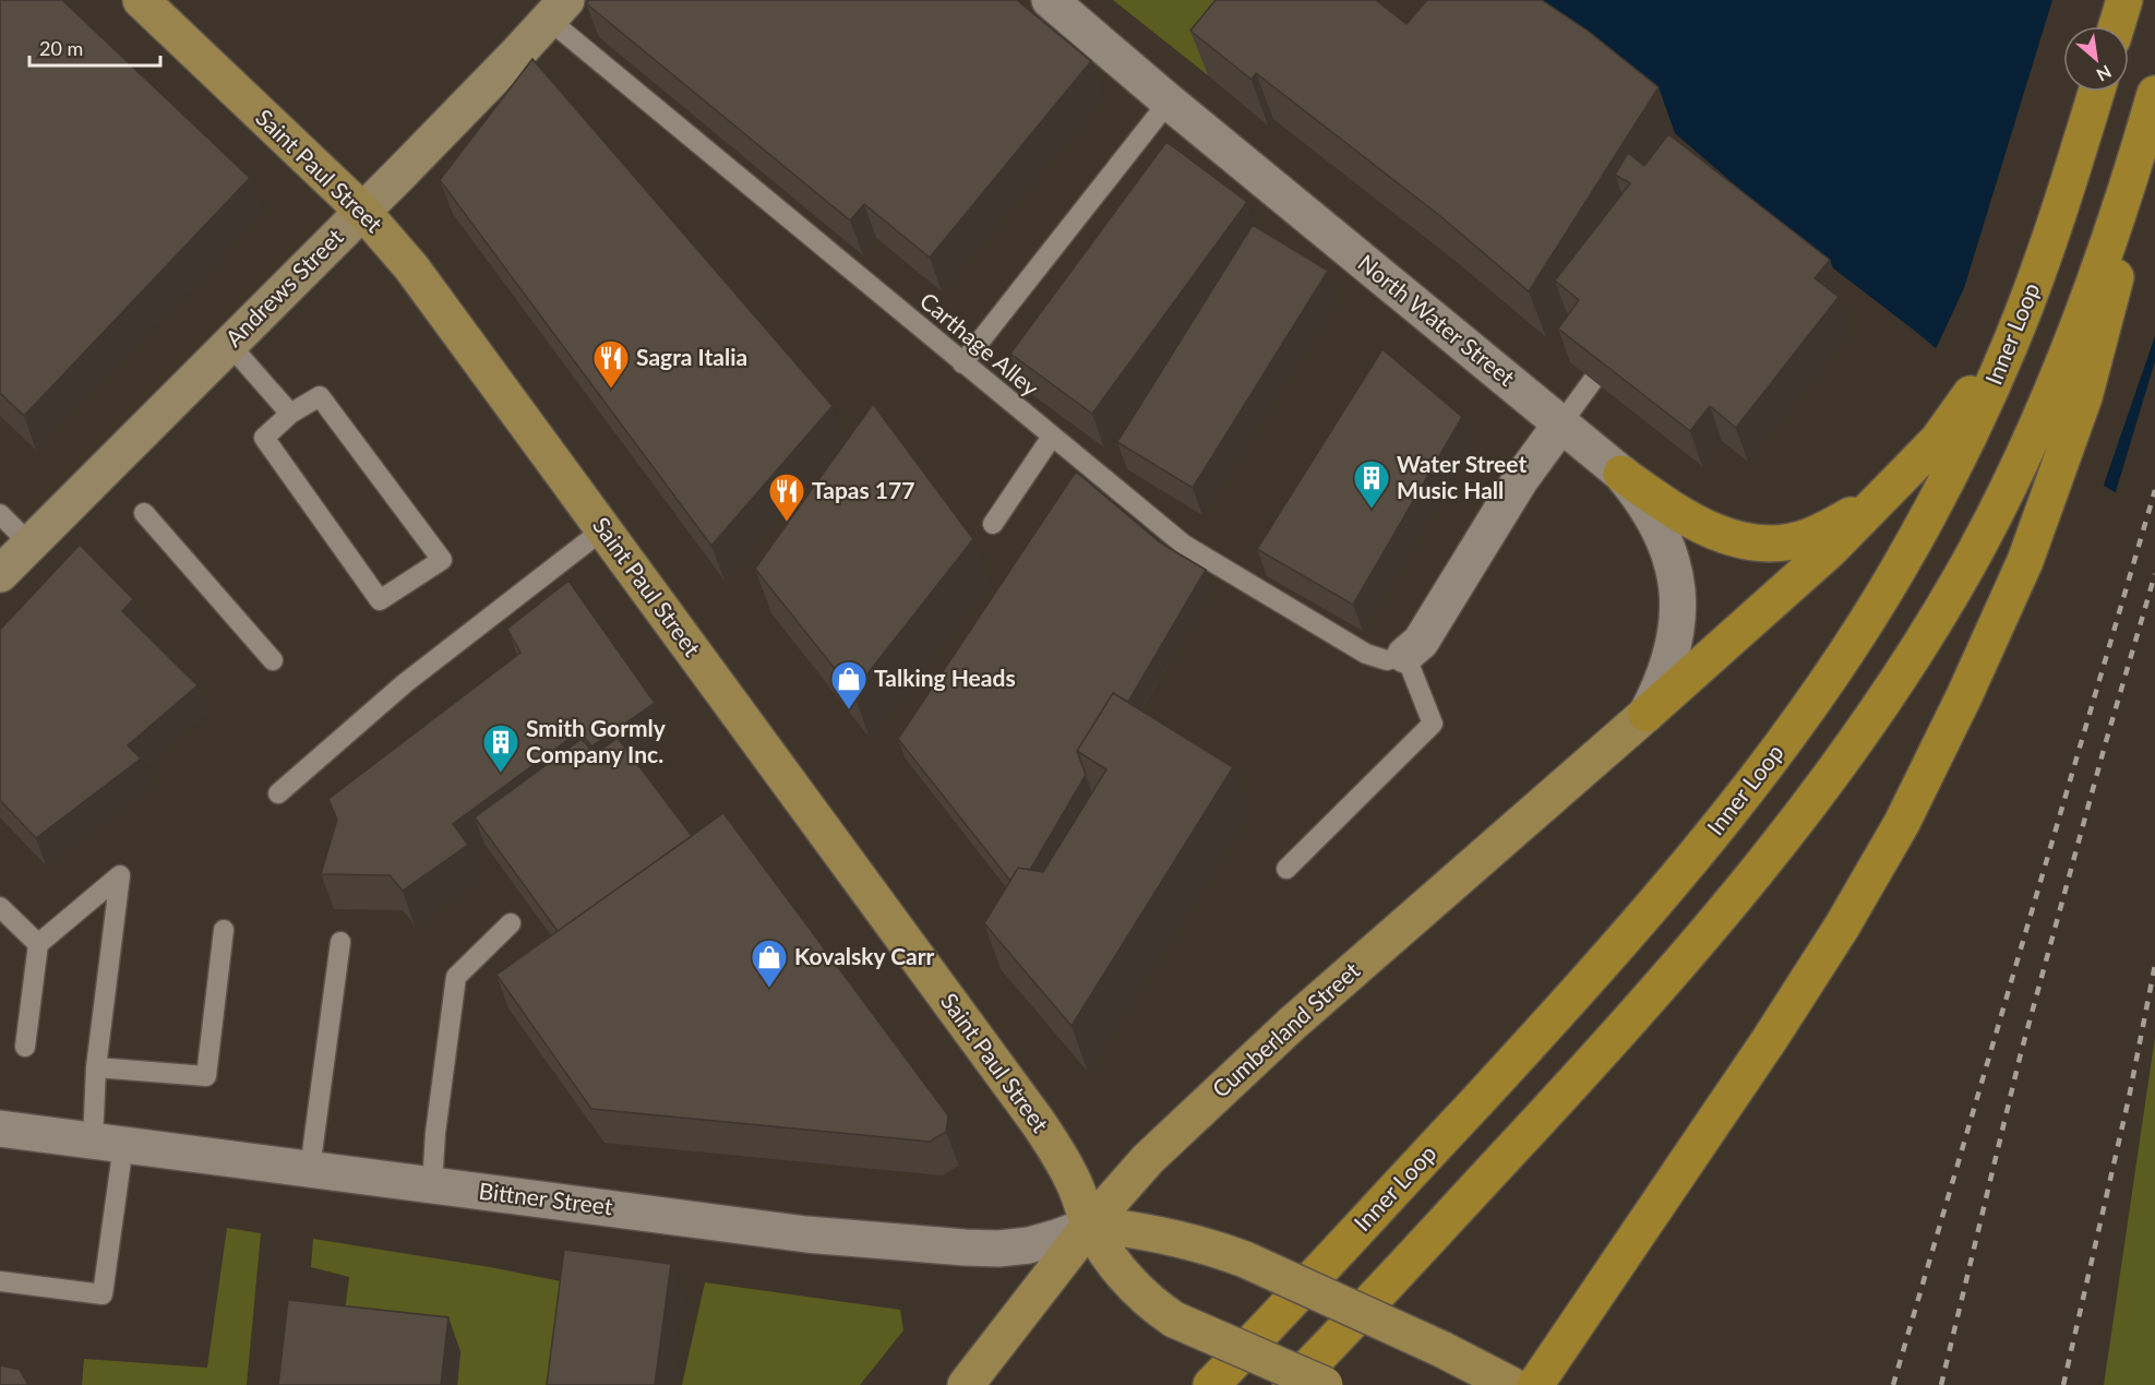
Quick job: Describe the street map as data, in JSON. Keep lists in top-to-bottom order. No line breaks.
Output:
{"streets":{"highway":["Inner Loop"],"main road":["Saint Paul Street","Cumberland Street"],"street":["Andrews Street","North Water Street","Bittner Street"],"lane":["Carthage Alley"]},"crossings":[["Saint Paul Street","Andrews Street"],["Saint Paul Street","Cumberland Street"],["Saint Paul Street","Bittner Street"],["Andrews Street","Carthage Alley"],["North Water Street","Cumberland Street"],["Cumberland Street","Bittner Street"]],"places":{"restaurant":["Sagra Italia","Tapas 177"],"building":["Water Street Music Hall","Smith Gormly Company Inc."],"shop":["Talking Heads","Kovalsky Carr"]},"scale_bar":"20 m","north":"bottom right"}
